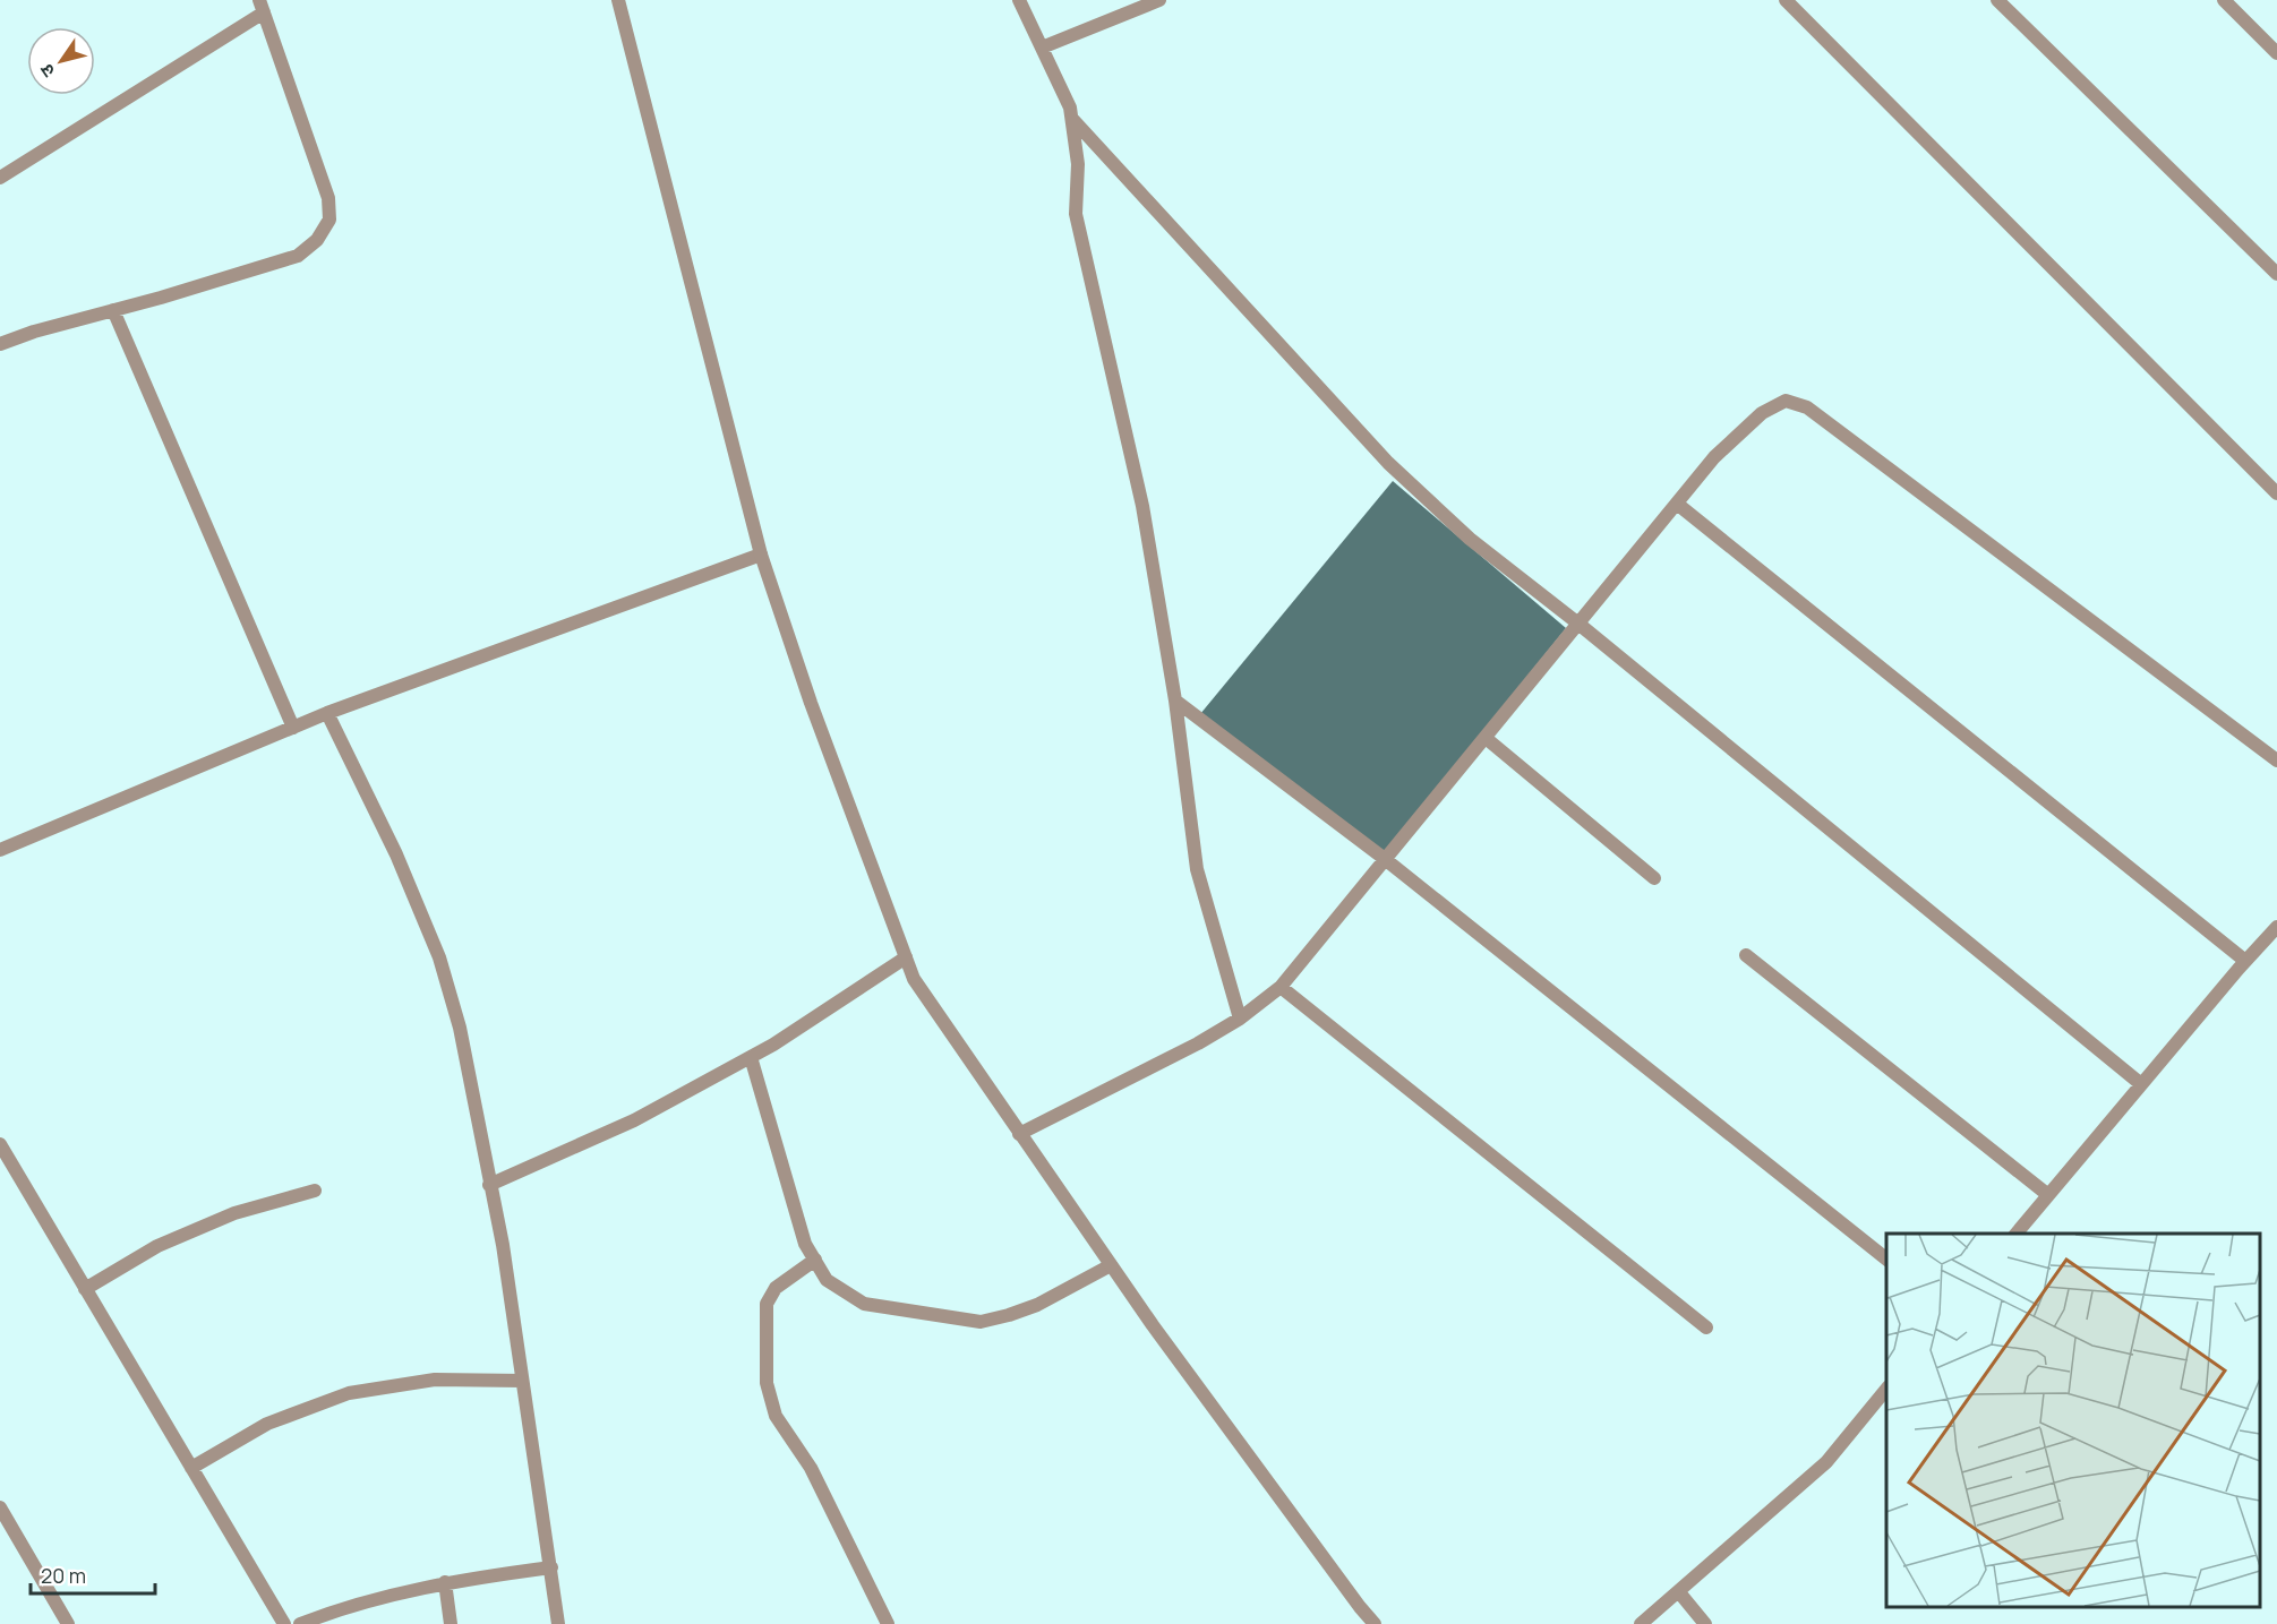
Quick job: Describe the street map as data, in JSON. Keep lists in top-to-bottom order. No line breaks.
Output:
{"scale_bar":"20 m","north":"bottom left"}
